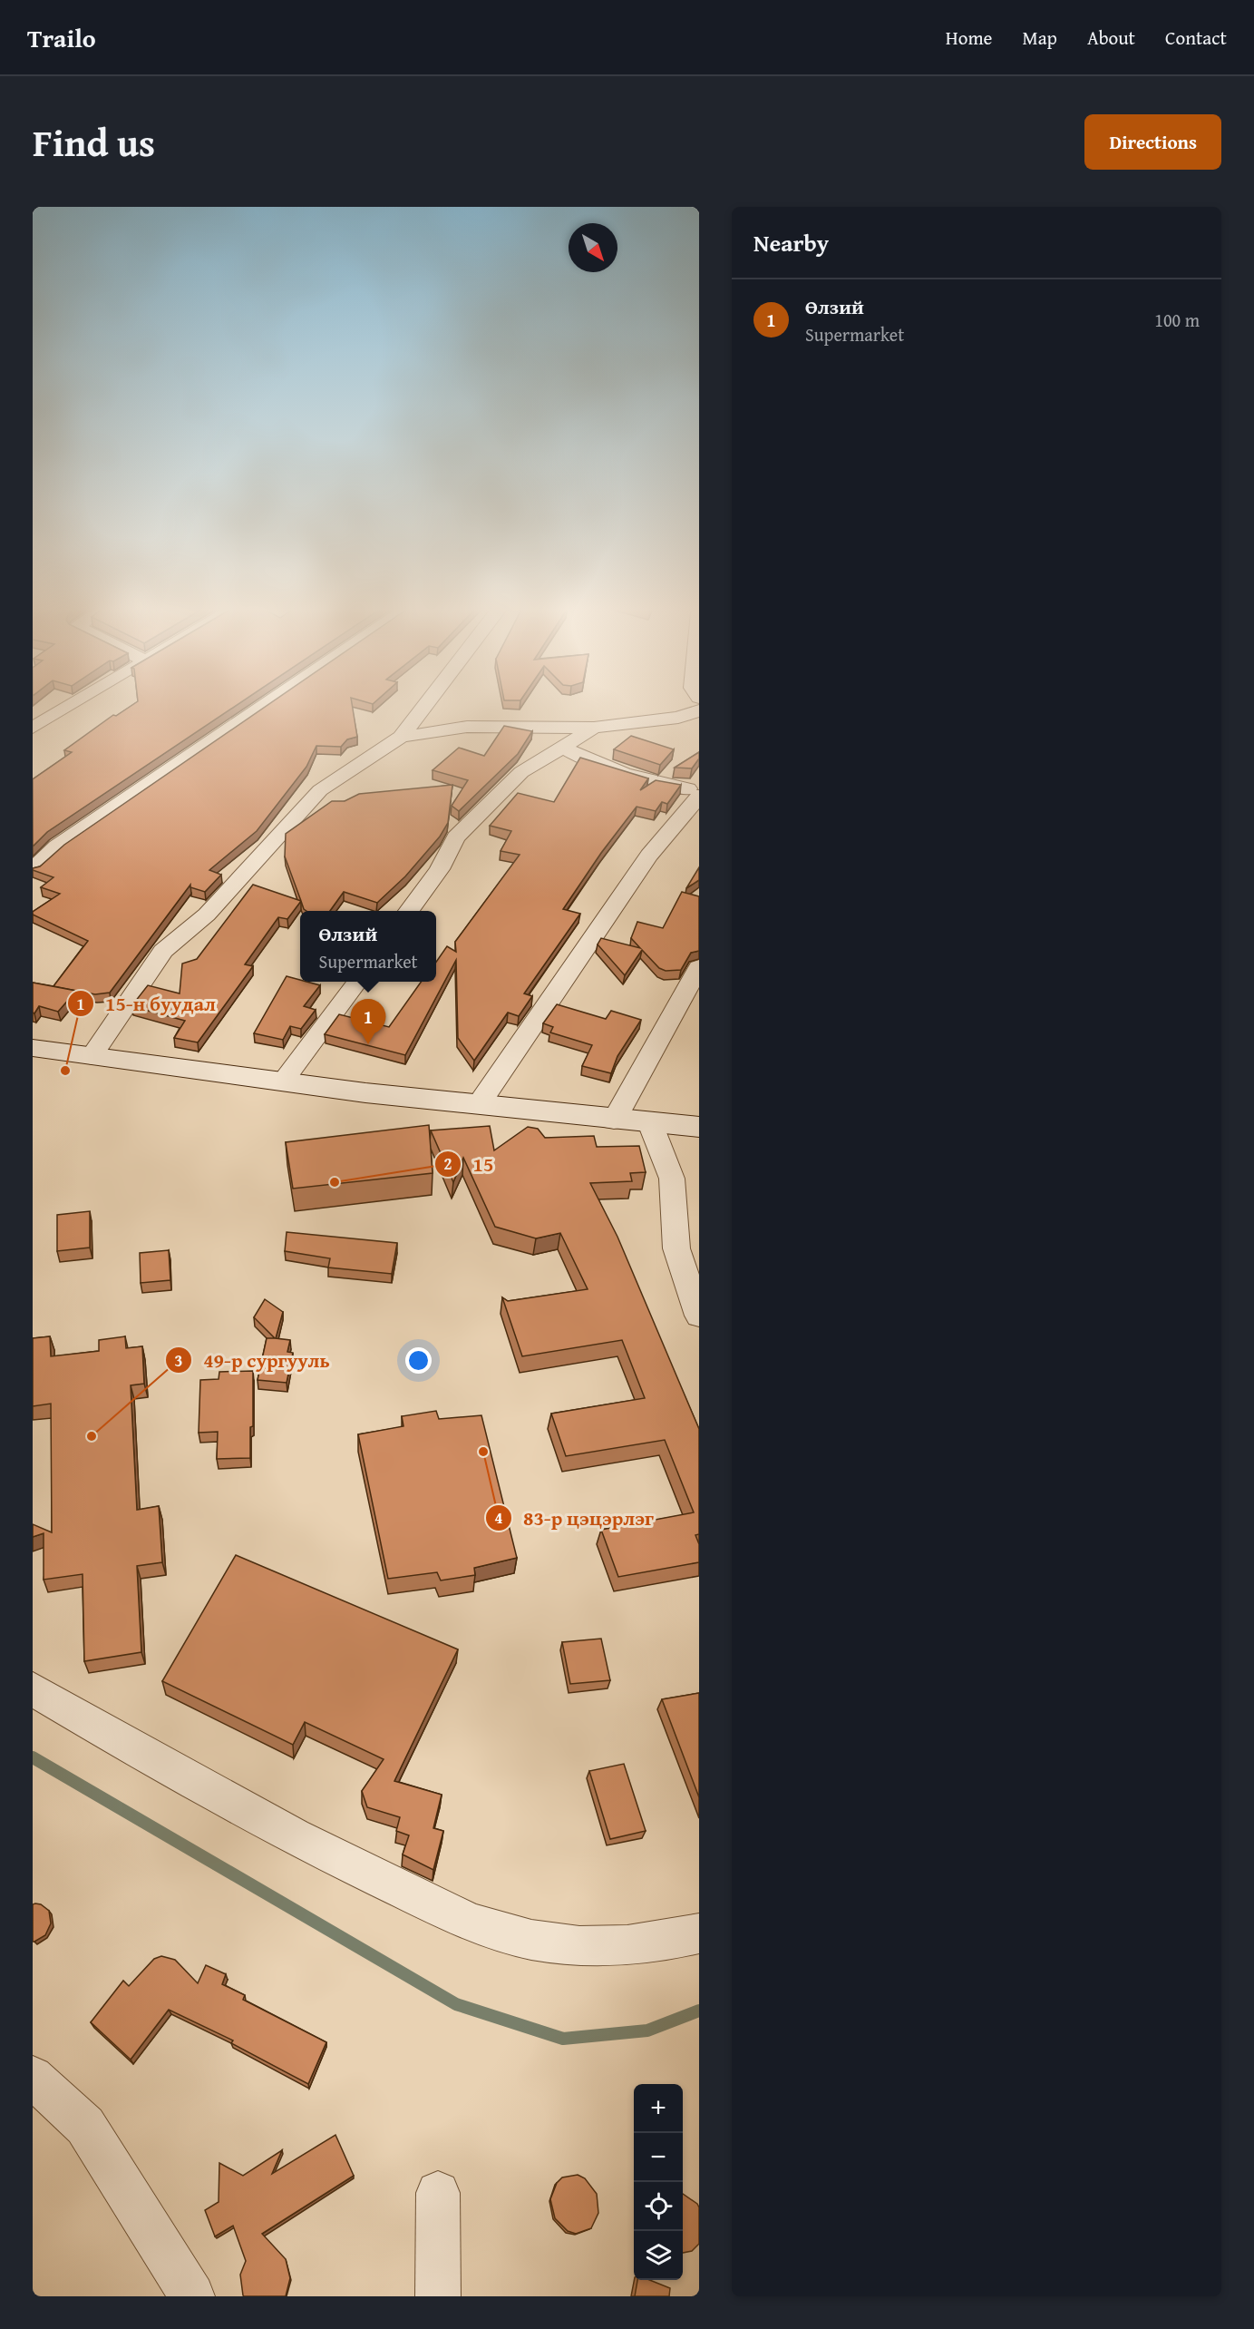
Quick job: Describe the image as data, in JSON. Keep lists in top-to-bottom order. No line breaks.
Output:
{"places":["15-н буудал","15","49-р сургууль","83-р цэцэрлэг"],"north":"bottom right","page":{"header":"Trailo","nav":["Home","Map","About","Contact"],"title":"Find us","buttons":"Directions","heading":"Nearby","list":[{"mark":"1","name":"Өлзий","note":"Supermarket","value":"100 m"}],"popup":["Өлзий","Supermarket"],"pins":"1","map_buttons":["+","−"]}}
